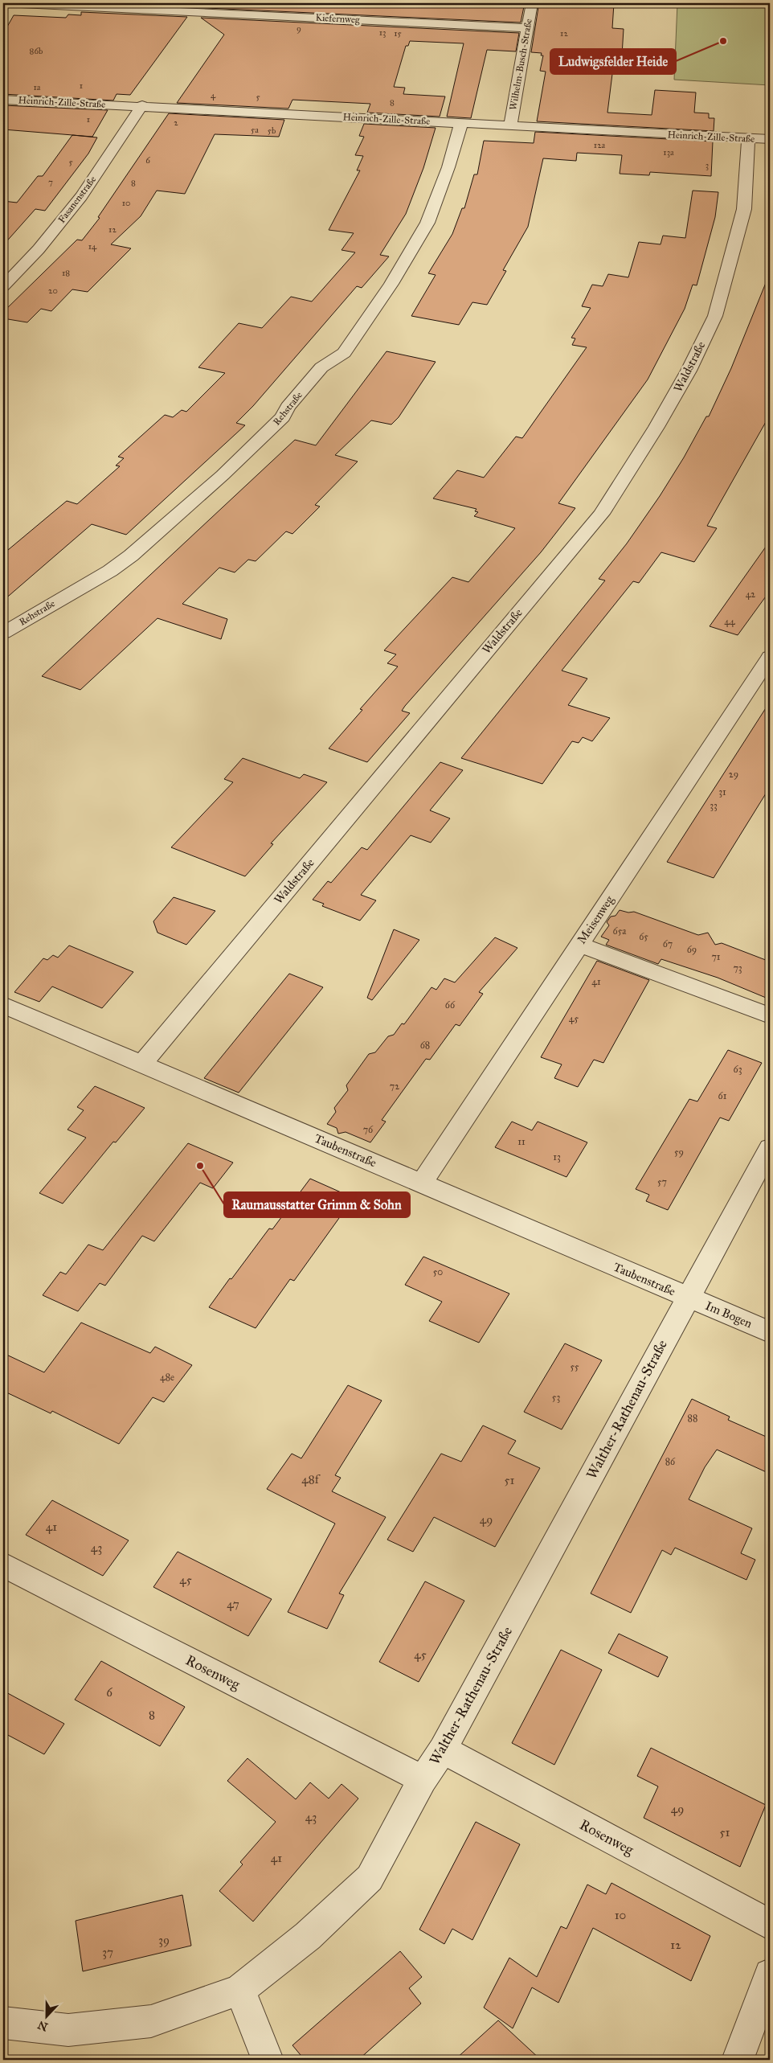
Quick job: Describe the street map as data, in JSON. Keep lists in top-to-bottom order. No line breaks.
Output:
{"streets":{"street":["Kiefernweg","Wilhelm-Busch-Straße","Heinrich-Zille-Straße","Fasanenstraße","Waldstraße","Rehstraße","Meisenweg","Taubenstraße","Im Bogen","Walther-Rathenau-Straße","Rosenweg"]},"crossings":[["Kiefernweg","Wilhelm-Busch-Straße"],["Wilhelm-Busch-Straße","Heinrich-Zille-Straße"],["Heinrich-Zille-Straße","Fasanenstraße"],["Heinrich-Zille-Straße","Waldstraße"],["Heinrich-Zille-Straße","Rehstraße"],["Waldstraße","Taubenstraße"],["Meisenweg","Taubenstraße"],["Taubenstraße","Im Bogen"],["Taubenstraße","Walther-Rathenau-Straße"],["Im Bogen","Walther-Rathenau-Straße"],["Walther-Rathenau-Straße","Rosenweg"]],"places":["Ludwigsfelder Heide","Raumausstatter Grimm & Sohn"],"house_numbers":["9","13","15","12","86b","1","1a","4","5","8","1","2","5a","5b","12a","13a","6","5","3","7","8","10","12","14","18","20","42","44","29","31","33","65a","65","67","69","71","73","41","66","45","68","63","72","61","76","11","59","13","57","50","55","48e","53","88","86","48f","51","49","41","43","45","47","45","6","8","49","43","51","41","10","39","12","37"],"north":"bottom"}
